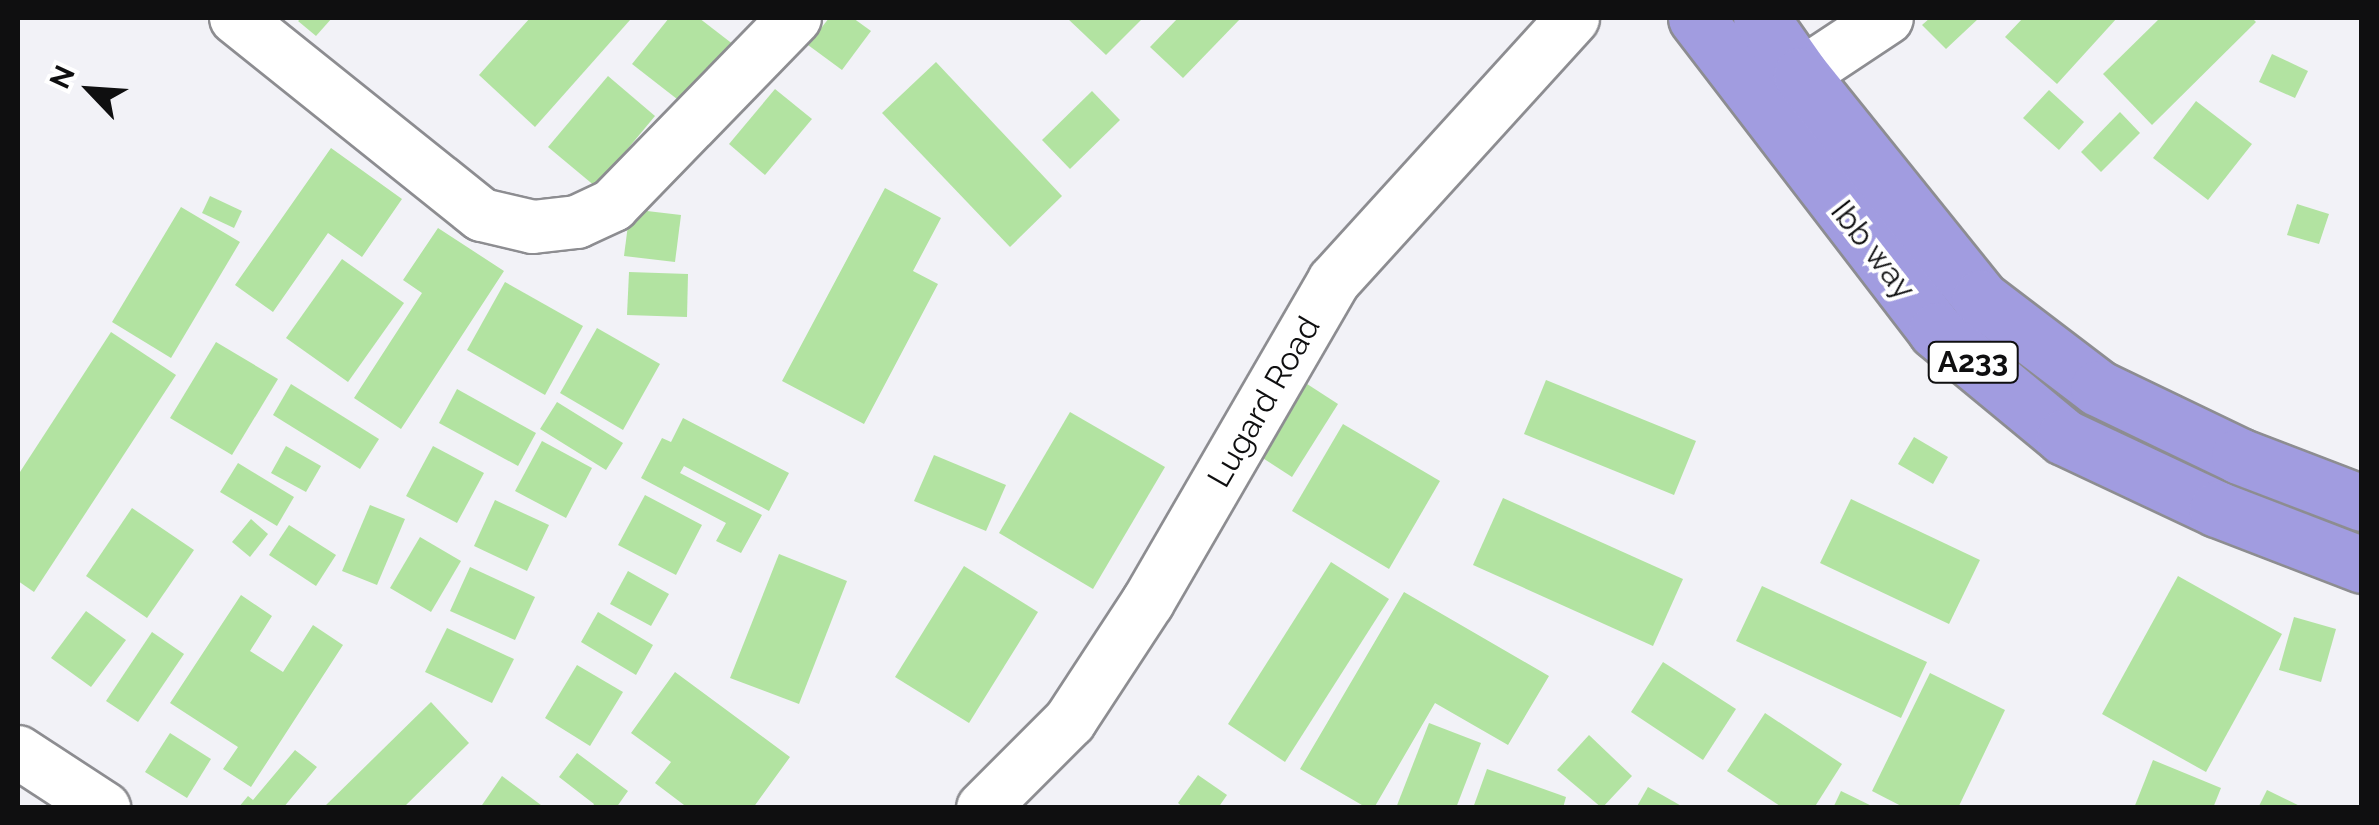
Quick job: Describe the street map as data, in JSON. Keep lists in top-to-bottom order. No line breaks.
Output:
{"streets":{"highway":["Ibb way","A233"],"street":["Lugard Road"]},"north":"top left"}
